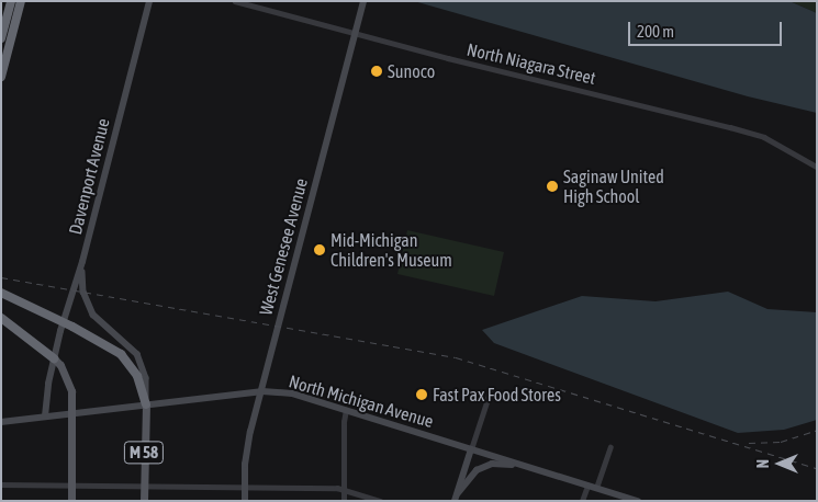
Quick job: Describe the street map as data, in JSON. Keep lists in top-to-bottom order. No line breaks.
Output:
{"streets":{"main road":["Davenport Avenue","West Genesee Avenue","North Michigan Avenue","M 58"],"street":["North Niagara Street"]},"crossings":[["North Niagara Street","West Genesee Avenue"],["Davenport Avenue","North Michigan Avenue"],["West Genesee Avenue","North Michigan Avenue"],["North Michigan Avenue","M 58"]],"places":["Sunoco","Saginaw United High School","Mid-Michigan Children's Museum","Fast Pax Food Stores"],"scale_bar":"200 m","north":"left"}
